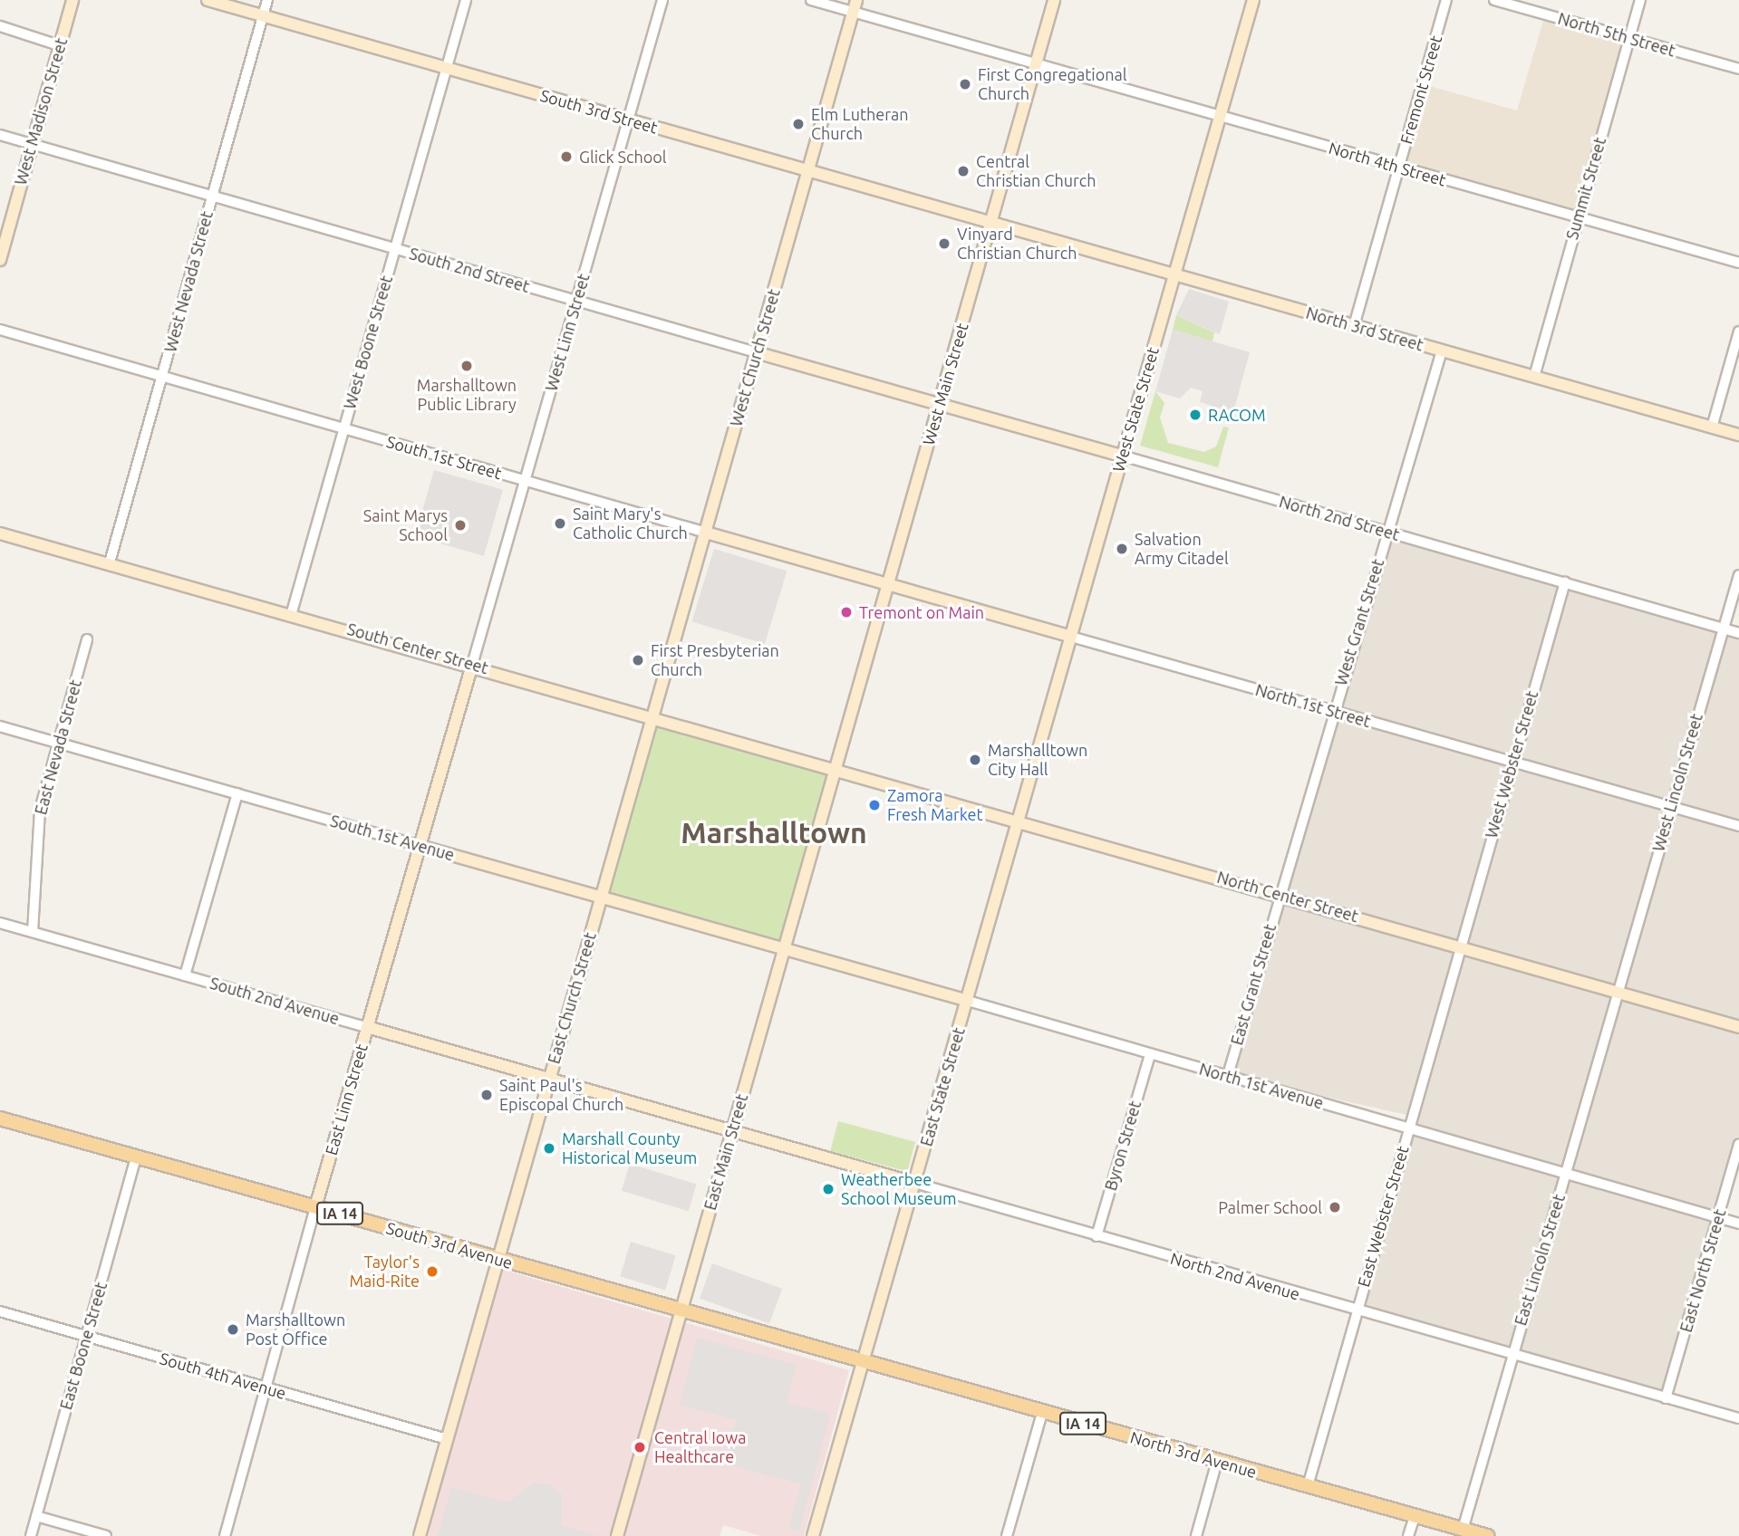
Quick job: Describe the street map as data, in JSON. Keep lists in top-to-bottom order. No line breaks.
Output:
{"streets":{"main road":["IA 14","South 3rd Avenue","North 3rd Avenue"],"street":["North 5th Street","Fremont Street","West Madison Street","South 3rd Street","North 4th Street","Summit Street","South 2nd Street","West Nevada Street","North 3rd Street","West Linn Street","West Boone Street","West Church Street","West Main Street","West State Street","South 1st Street","North 2nd Street","West Grant Street","South Center Street","North 1st Street","East Nevada Street","West Webster Street","West Lincoln Street","South 1st Avenue","North Center Street","East Grant Street","East Church Street","South 2nd Avenue","North 1st Avenue","East State Street","East Linn Street","Byron Street","East Main Street","East Webster Street","East Lincoln Street","East North Street","North 2nd Avenue","East Boone Street","South 4th Avenue"]},"crossings":[["North 5th Street","Summit Street"],["Fremont Street","North 4th Street"],["Fremont Street","North 3rd Street"],["West Madison Street","South 2nd Street"],["South 3rd Street","West Nevada Street"],["South 3rd Street","North 3rd Street"],["South 3rd Street","West Linn Street"],["South 3rd Street","West Boone Street"],["South 3rd Street","West Church Street"],["South 3rd Street","West Main Street"],["North 4th Street","Summit Street"],["North 4th Street","West Church Street"],["North 4th Street","West Main Street"],["North 4th Street","West State Street"],["Summit Street","North 3rd Street"],["South 2nd Street","West Nevada Street"],["South 2nd Street","West Linn Street"],["South 2nd Street","West Boone Street"],["South 2nd Street","West Church Street"],["South 2nd Street","West Main Street"],["South 2nd Street","North 2nd Street"],["West Nevada Street","South 1st Street"],["North 3rd Street","West Main Street"],["North 3rd Street","West State Street"],["North 3rd Street","West Grant Street"],["West Linn Street","South 1st Street"],["West Linn Street","South Center Street"],["West Linn Street","East Linn Street"],["West Boone Street","South 1st Street"],["West Boone Street","South Center Street"],["West Church Street","South 1st Street"],["West Church Street","South Center Street"],["West Church Street","East Church Street"],["West Main Street","South 1st Street"],["West Main Street","North 2nd Street"],["West Main Street","South Center Street"],["West Main Street","North 1st Street"],["West Main Street","North Center Street"],["West Main Street","East Main Street"],["West State Street","North 2nd Street"],["West State Street","North 1st Street"],["West State Street","North Center Street"],["West State Street","East State Street"],["South 1st Street","North 1st Street"],["North 2nd Street","West Grant Street"],["North 2nd Street","West Webster Street"],["North 2nd Street","West Lincoln Street"],["West Grant Street","North 1st Street"],["West Grant Street","North Center Street"],["West Grant Street","East Grant Street"],["South Center Street","North Center Street"],["South Center Street","East Church Street"],["South Center Street","East Linn Street"],["South Center Street","East Main Street"],["North 1st Street","West Webster Street"],["North 1st Street","West Lincoln Street"],["East Nevada Street","South 1st Avenue"],["East Nevada Street","South 2nd Avenue"],["West Webster Street","North Center Street"],["West Webster Street","East Webster Street"],["West Lincoln Street","North Center Street"],["West Lincoln Street","East Lincoln Street"],["South 1st Avenue","East Church Street"],["South 1st Avenue","North 1st Avenue"],["South 1st Avenue","East Linn Street"],["South 1st Avenue","East Main Street"],["North Center Street","East Grant Street"],["North Center Street","East State Street"],["North Center Street","East Main Street"],["North Center Street","East Webster Street"],["North Center Street","East Lincoln Street"],["East Grant Street","North 1st Avenue"],["East Church Street","South 2nd Avenue"],["East Church Street","South 3rd Avenue"],["East Church Street","South 4th Avenue"],["South 2nd Avenue","East Linn Street"],["South 2nd Avenue","East Main Street"],["South 2nd Avenue","North 2nd Avenue"],["North 1st Avenue","East State Street"],["North 1st Avenue","Byron Street"],["North 1st Avenue","East Main Street"],["North 1st Avenue","East Webster Street"],["North 1st Avenue","East Lincoln Street"],["North 1st Avenue","East North Street"],["East State Street","North 2nd Avenue"],["East State Street","North 3rd Avenue"],["East Linn Street","South 3rd Avenue"],["East Linn Street","South 4th Avenue"],["Byron Street","North 2nd Avenue"],["East Main Street","South 3rd Avenue"],["East Main Street","North 2nd Avenue"],["East Main Street","North 3rd Avenue"],["East Webster Street","North 2nd Avenue"],["East Webster Street","North 3rd Avenue"],["South 3rd Avenue","East Boone Street"],["South 3rd Avenue","North 3rd Avenue"],["East Lincoln Street","North 2nd Avenue"],["East Lincoln Street","North 3rd Avenue"],["East North Street","North 2nd Avenue"],["East Boone Street","South 4th Avenue"]],"districts":["Marshalltown"],"places":["First Congregational Church","Elm Lutheran Church","Glick School","Central Christian Church","Vinyard Christian Church","Marshalltown Public Library","RACOM","Saint Mary's Catholic Church","Saint Marys School","Salvation Army Citadel","Tremont on Main","First Presbyterian Church","Marshalltown City Hall","Zamora Fresh Market","Saint Paul's Episcopal Church","Marshall County Historical Museum","Weatherbee School Museum","Palmer School","Taylor's Maid-Rite","Marshalltown Post Office","Central Iowa Healthcare"]}
